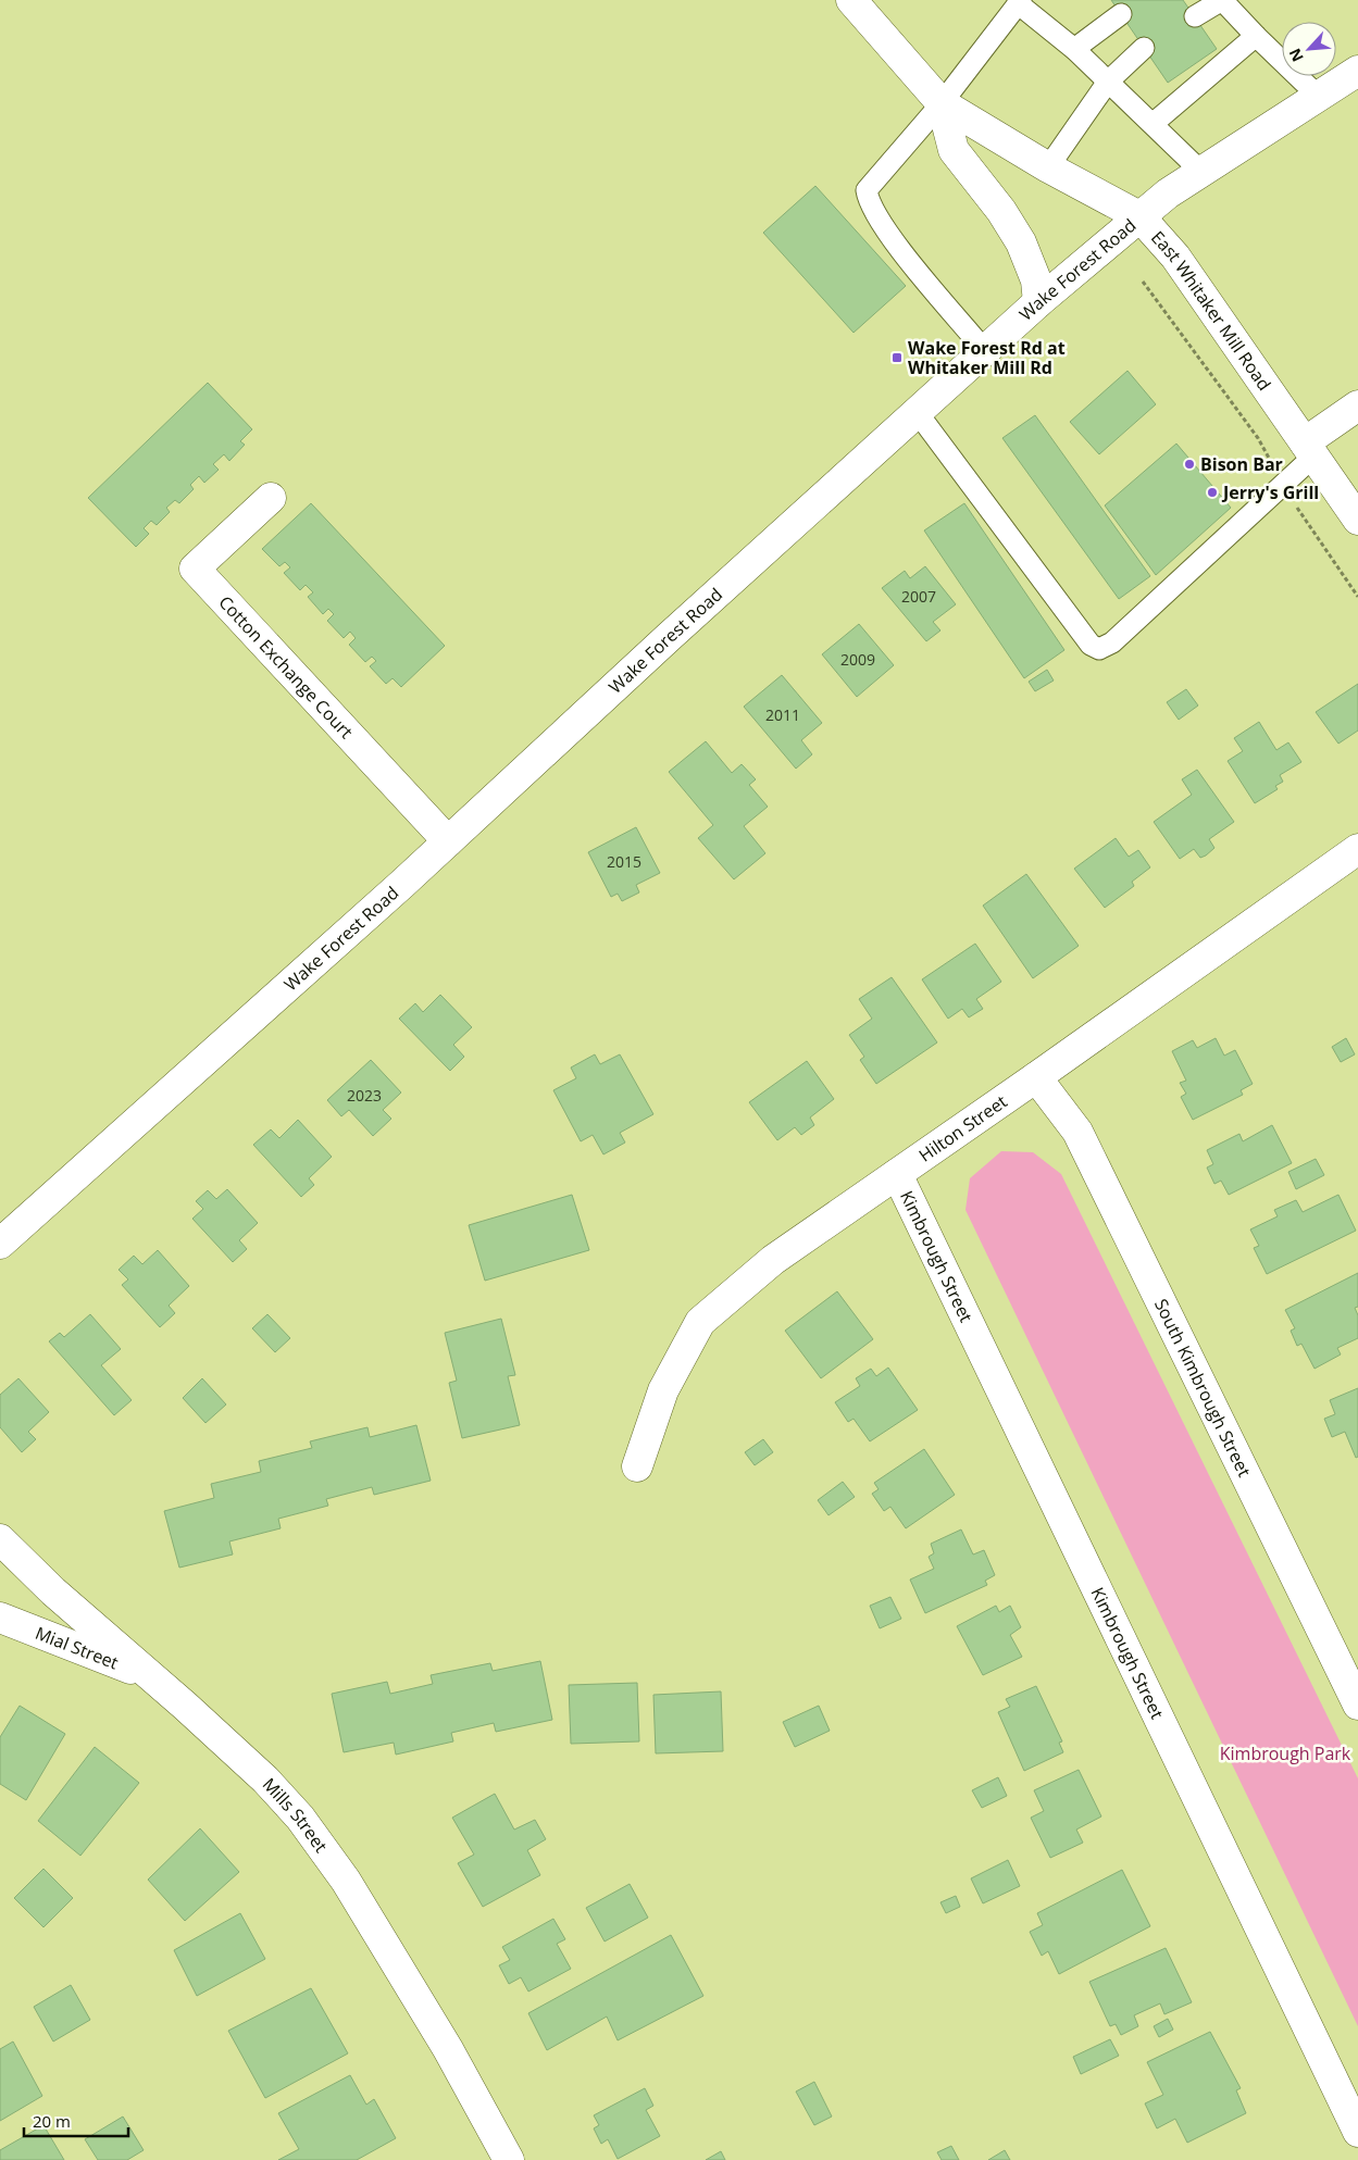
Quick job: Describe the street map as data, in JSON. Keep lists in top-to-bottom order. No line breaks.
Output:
{"streets":{"street":["Wake Forest Road","East Whitaker Mill Road","Cotton Exchange Court","Hilton Street","Kimbrough Street","South Kimbrough Street","Mial Street","Mills Street"]},"crossings":[["Wake Forest Road","East Whitaker Mill Road"],["Wake Forest Road","Cotton Exchange Court"],["Hilton Street","Kimbrough Street"],["Hilton Street","South Kimbrough Street"],["Mial Street","Mills Street"]],"parks":["Kimbrough Park"],"places":{"transit":["Wake Forest Rd at Whitaker Mill Rd"],"other":["Bison Bar","Jerry's Grill"]},"house_numbers":["2007","2009","2011","2015","2023"],"scale_bar":"20 m","north":"bottom left"}
